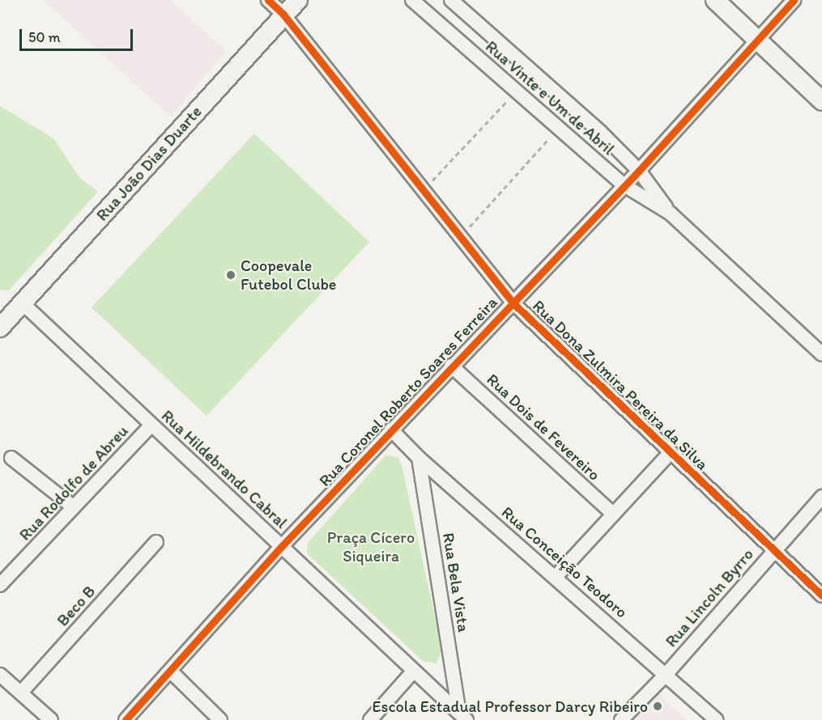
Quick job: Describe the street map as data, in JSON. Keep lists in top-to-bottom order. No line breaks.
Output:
{"streets":{"street":["Rua Vinte e Um de Abril","Rua João Dias Duarte","Rua Dona Zulmira Pereira da Silva","Rua Coronel Roberto Soares Ferreira","Rua Dois de Fevereiro","Rua Hildebrando Cabral","Rua Rodolfo de Abreu","Rua Conceição Teodoro","Rua Bela Vista","Rua Lincoln Byrro","Beco B"]},"crossings":[["Rua Vinte e Um de Abril","Rua Coronel Roberto Soares Ferreira"],["Rua João Dias Duarte","Rua Dona Zulmira Pereira da Silva"],["Rua João Dias Duarte","Rua Hildebrando Cabral"],["Rua Dona Zulmira Pereira da Silva","Rua Coronel Roberto Soares Ferreira"],["Rua Dona Zulmira Pereira da Silva","Rua Lincoln Byrro"],["Rua Coronel Roberto Soares Ferreira","Rua Dois de Fevereiro"],["Rua Coronel Roberto Soares Ferreira","Rua Hildebrando Cabral"],["Rua Coronel Roberto Soares Ferreira","Rua Conceição Teodoro"],["Rua Hildebrando Cabral","Rua Rodolfo de Abreu"],["Rua Hildebrando Cabral","Rua Bela Vista"],["Rua Conceição Teodoro","Rua Bela Vista"],["Rua Conceição Teodoro","Rua Lincoln Byrro"]],"parks":["Praça Cícero Siqueira"],"places":["Coopevale Futebol Clube","Escola Estadual Professor Darcy Ribeiro"],"scale_bar":"50 m"}
